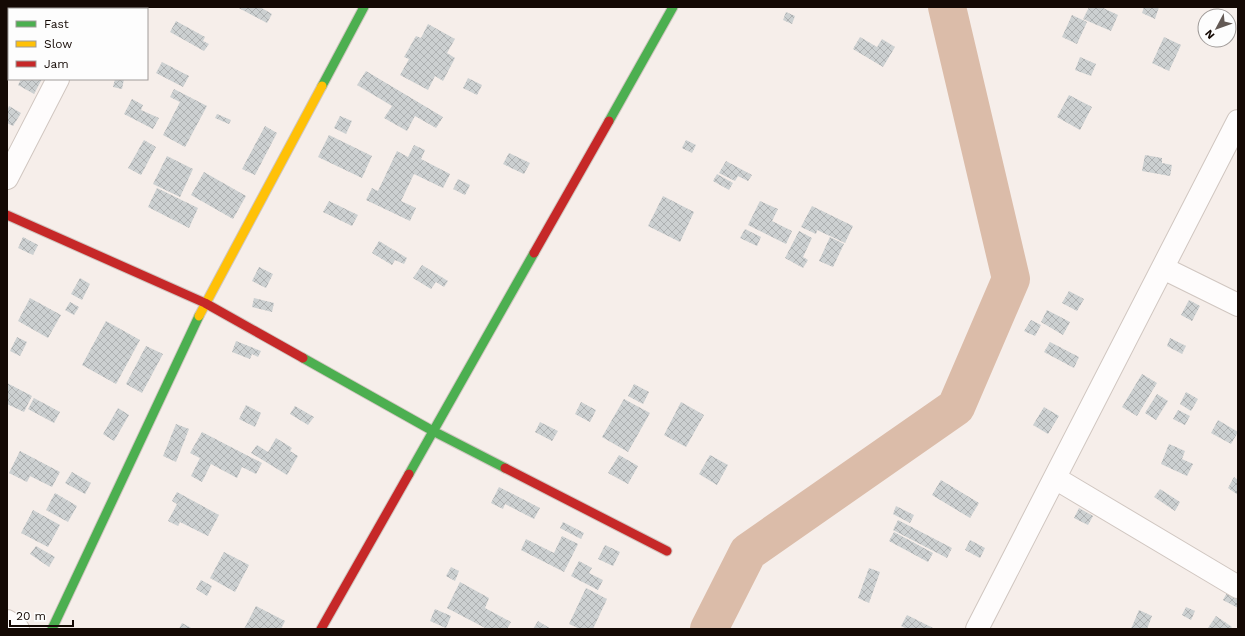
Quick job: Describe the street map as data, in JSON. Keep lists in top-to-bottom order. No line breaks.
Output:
{"legend":["Fast","Slow","Jam"],"scale_bar":"20 m","north":"bottom left"}
